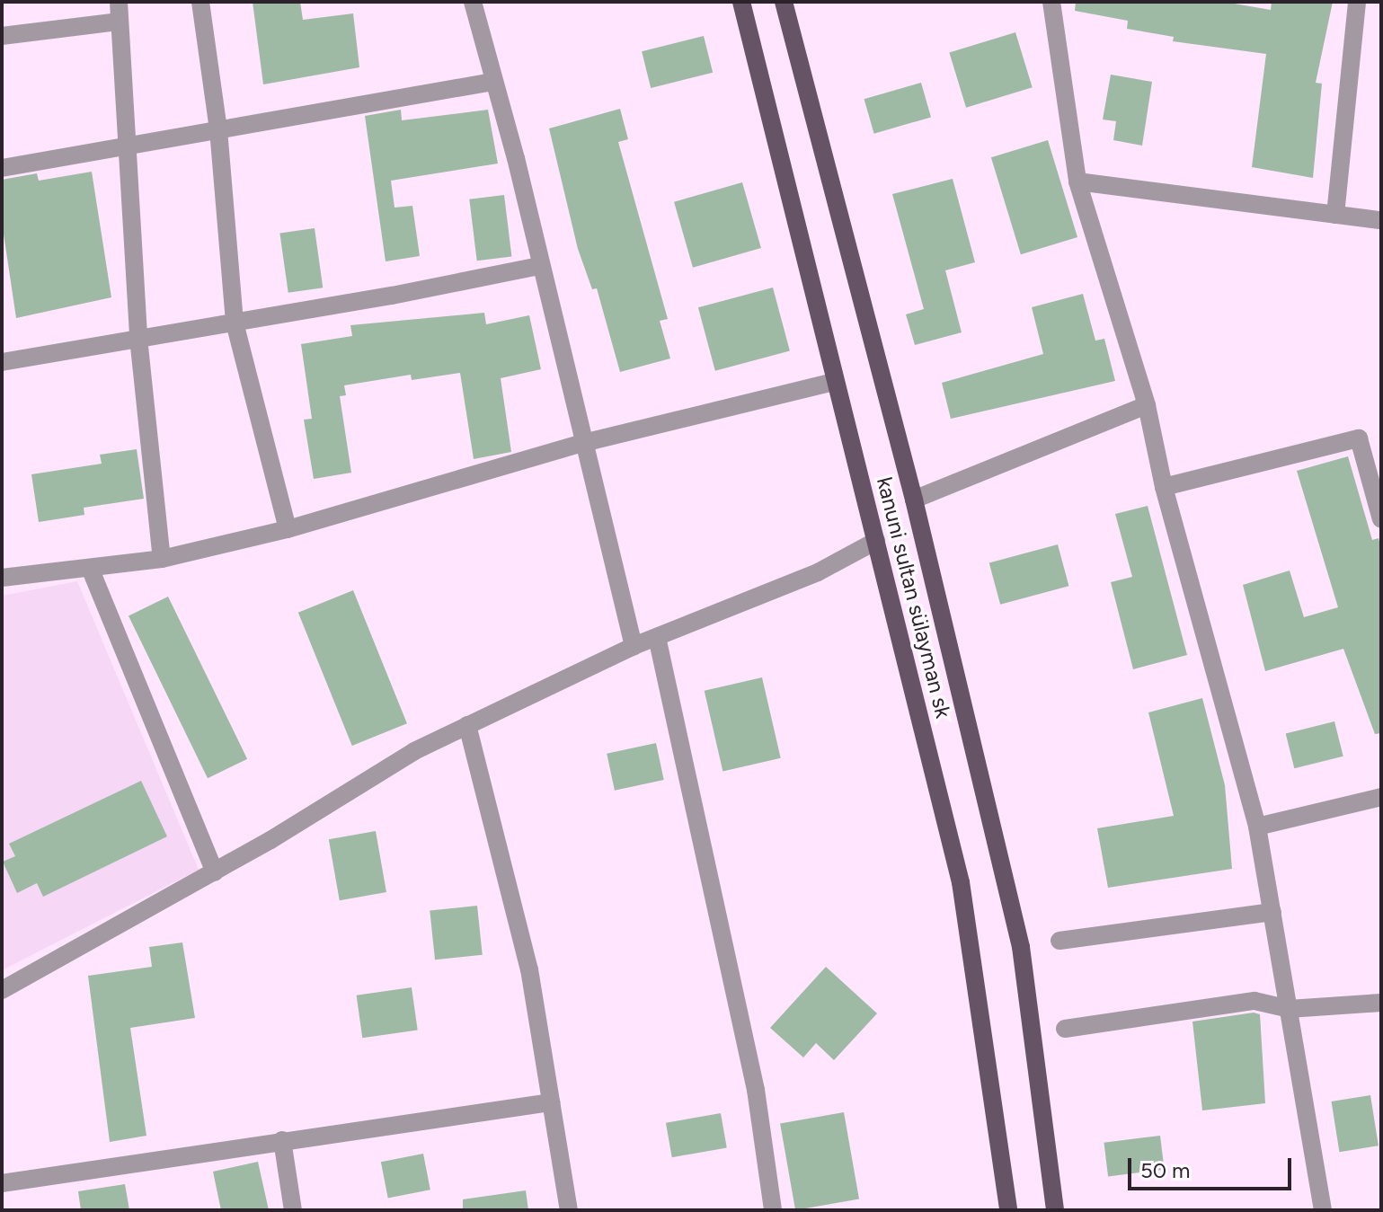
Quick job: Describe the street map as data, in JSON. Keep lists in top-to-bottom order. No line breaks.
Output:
{"streets":{"main road":["kanuni sultan sülayman sk"]},"scale_bar":"50 m"}
